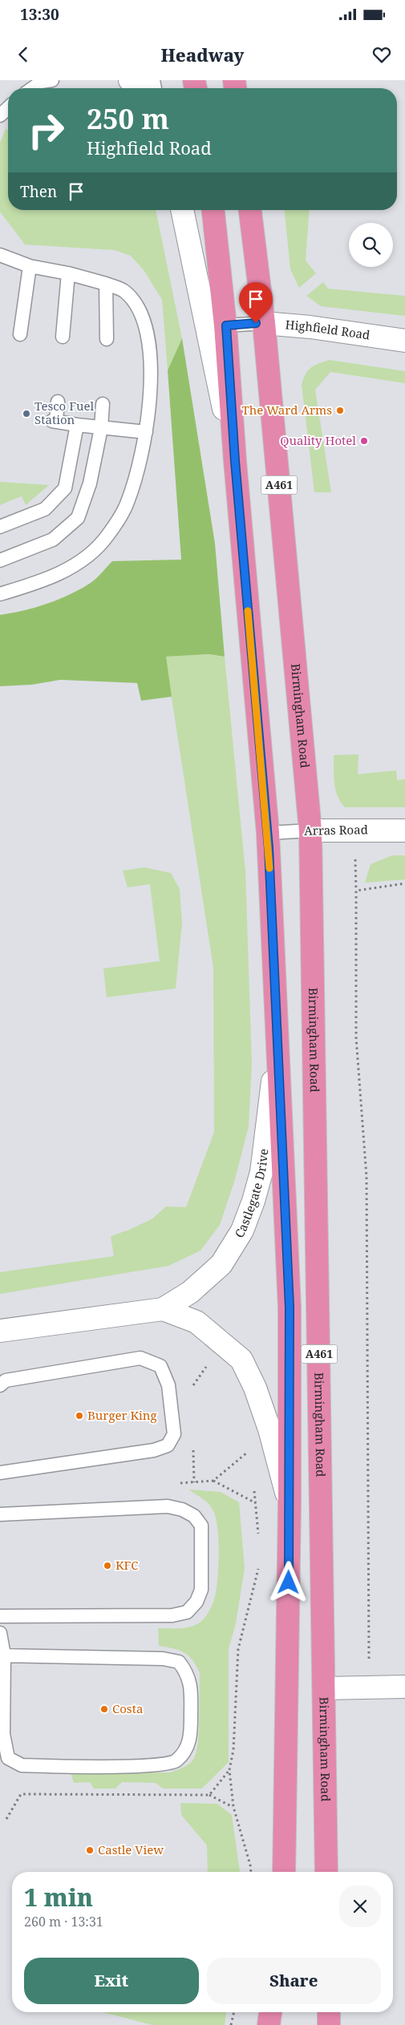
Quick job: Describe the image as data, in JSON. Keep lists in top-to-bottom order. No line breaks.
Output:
{"streets":{"highway":["A461","Birmingham Road"],"street":["Highfield Road","Arras Road","Castlegate Drive"]},"crossings":[["Highfield Road","A461"],["Highfield Road","Birmingham Road"],["A461","Arras Road"],["A461","Castlegate Drive"],["Birmingham Road","Arras Road"]],"places":["The Ward Arms","Tesco Fuel Station","Quality Hotel","Burger King","KFC","Costa","Castle View"],"page":{"status":"13:30","header":"Headway","turn":["250 m","Highfield Road"],"then":"Then","heading":["1 min","260 m · 13:31"],"buttons":["Exit","Share"]}}
